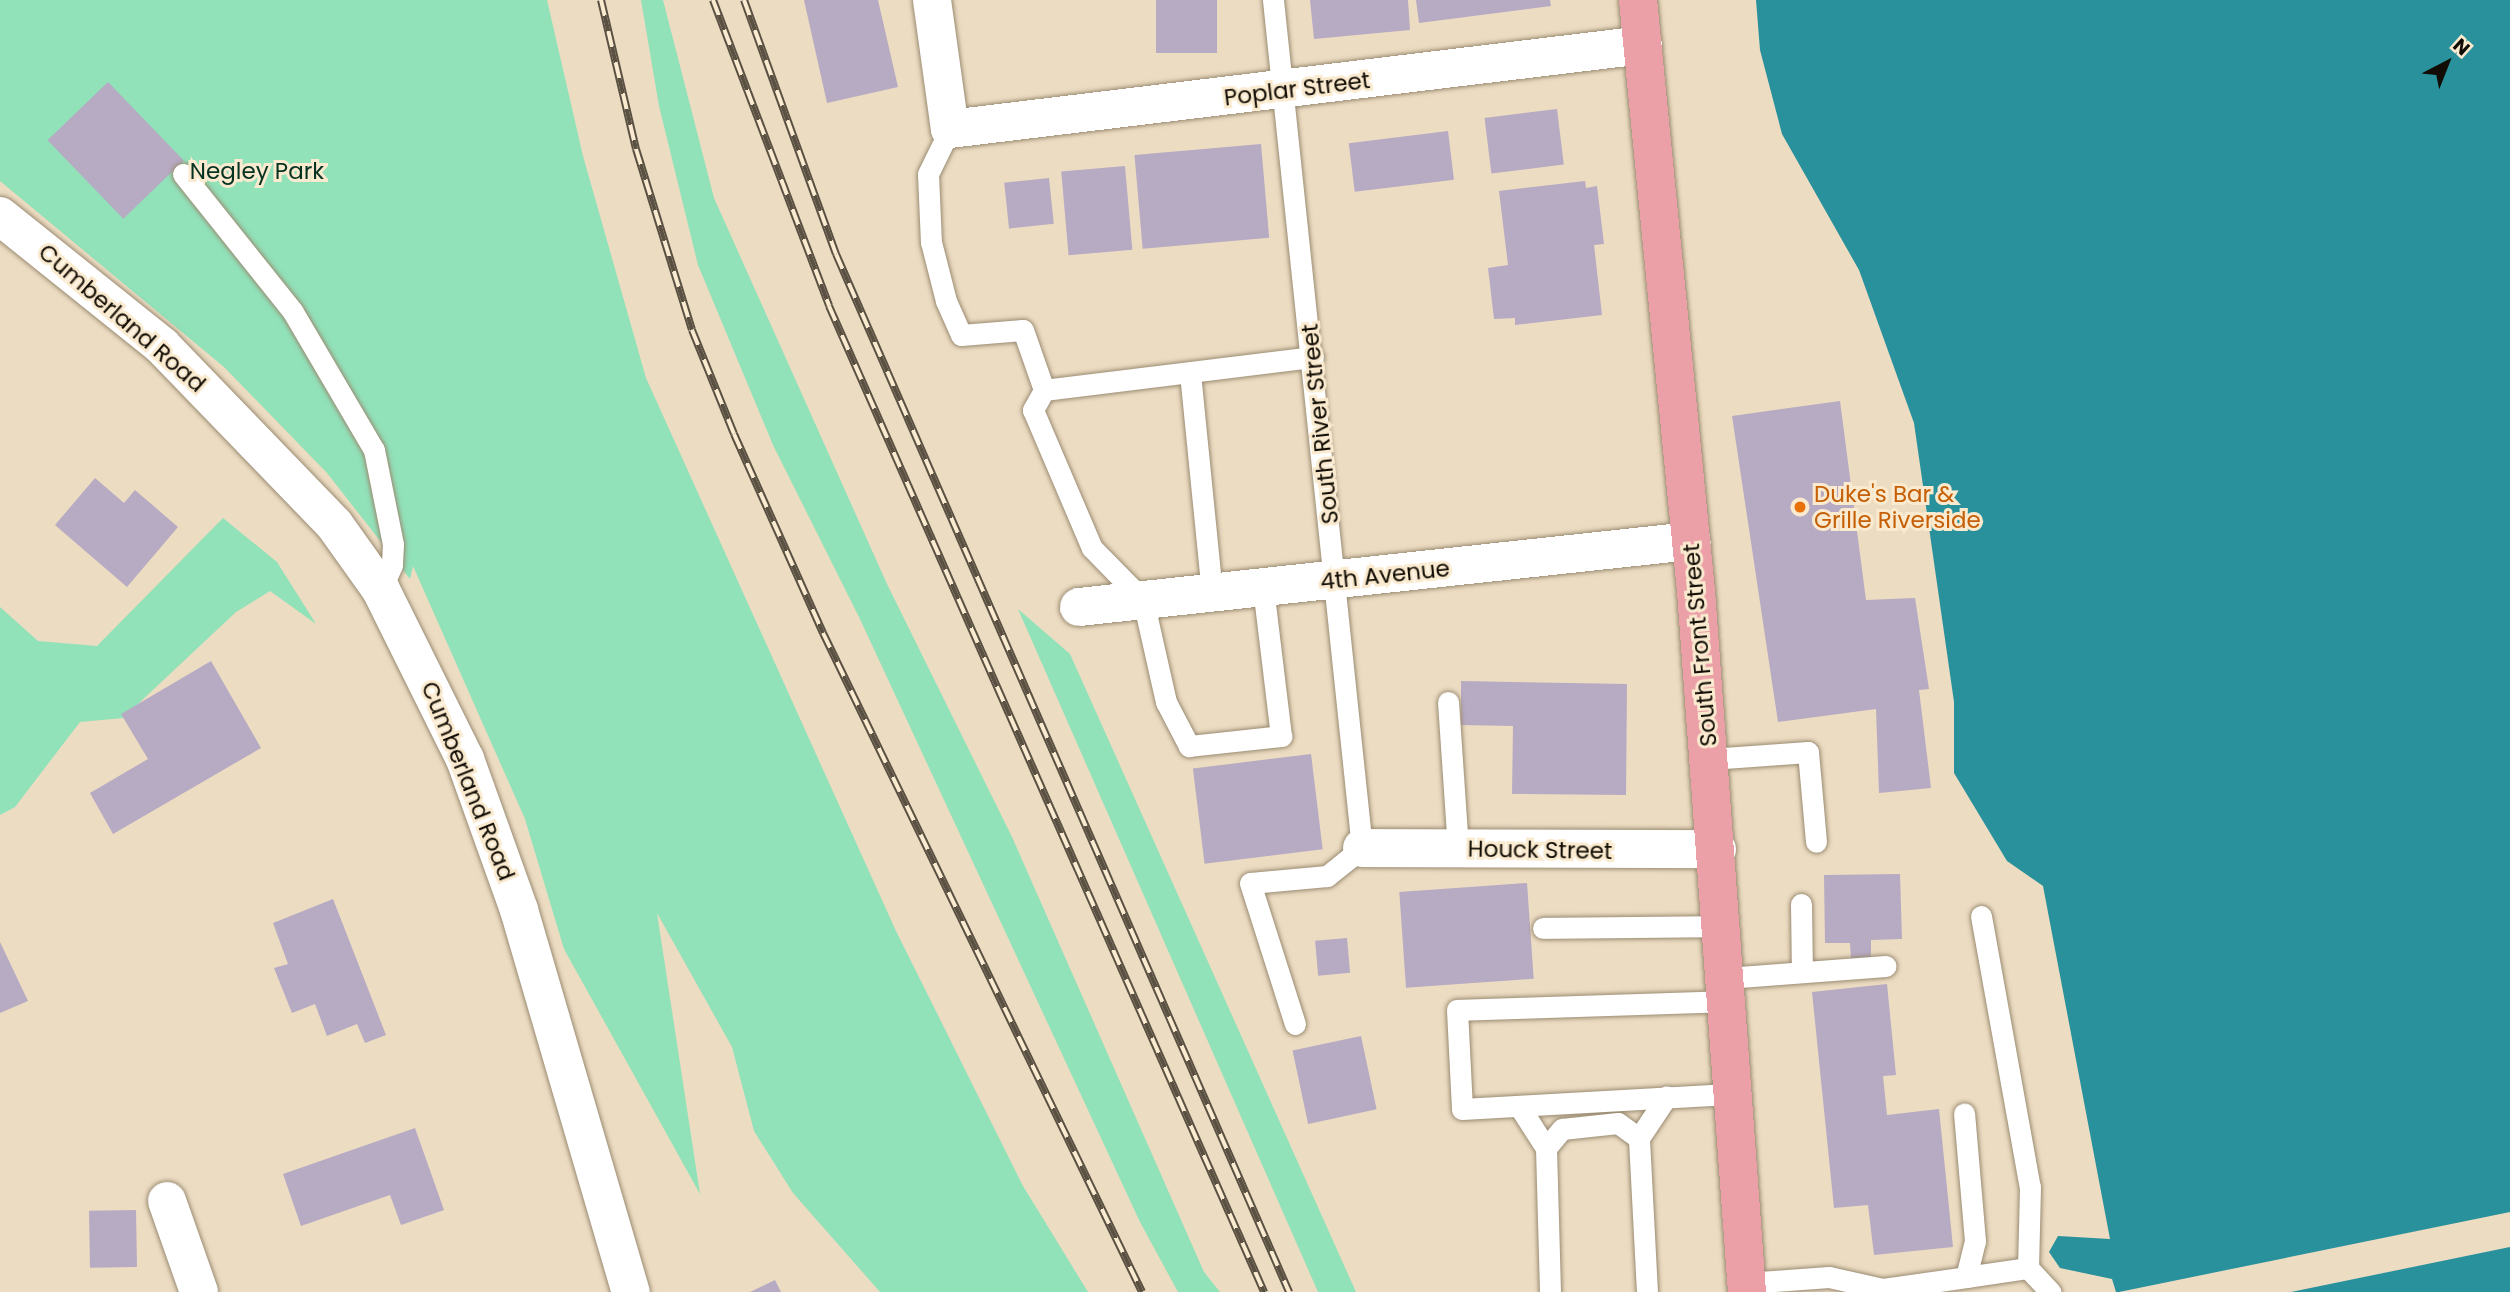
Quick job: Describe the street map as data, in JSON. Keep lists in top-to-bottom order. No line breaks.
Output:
{"streets":{"main road":["South Front Street"],"street":["Poplar Street","Cumberland Road","4th Avenue","Houck Street"],"lane":["South River Street"]},"crossings":[["Poplar Street","South River Street"],["Poplar Street","South Front Street"],["South River Street","4th Avenue"],["South River Street","Houck Street"],["4th Avenue","South Front Street"],["South Front Street","Houck Street"]],"parks":["Negley Park"],"places":["Duke's Bar & Grille Riverside"],"north":"top right"}
